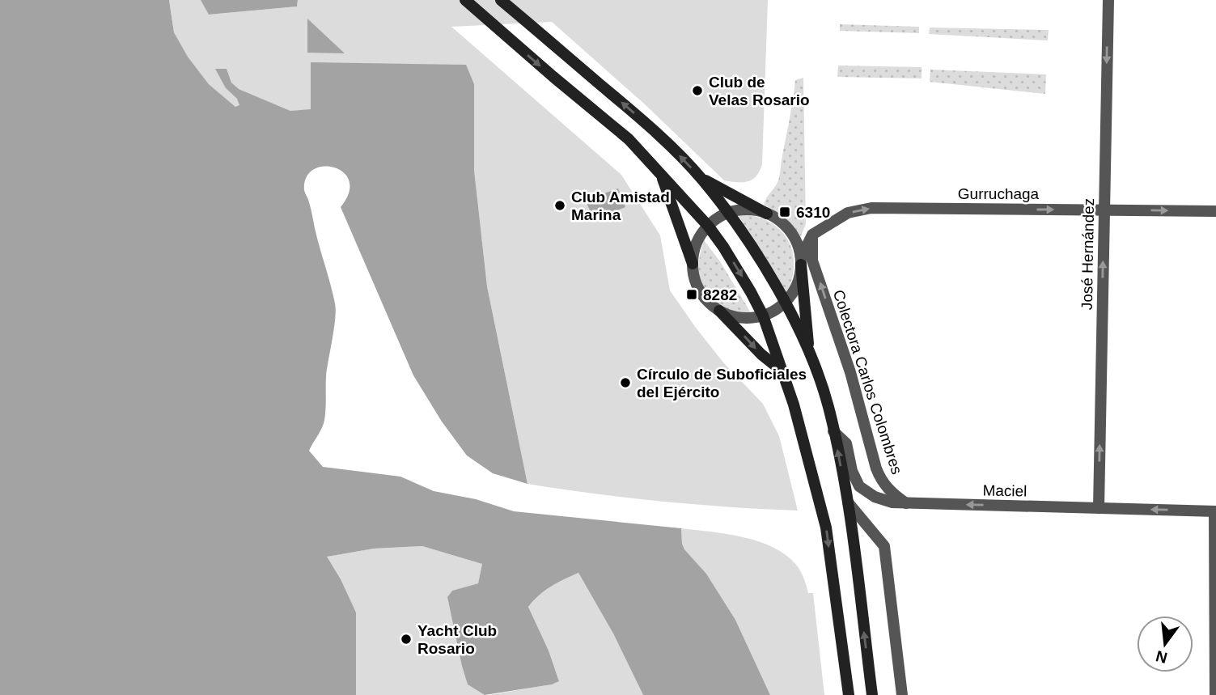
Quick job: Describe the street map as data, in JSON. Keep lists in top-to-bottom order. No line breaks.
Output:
{"streets":{"street":["Gurruchaga","José Hernández","Colectora Carlos Colombres","Maciel"]},"crossings":[["Gurruchaga","José Hernández"],["Gurruchaga","Colectora Carlos Colombres"],["José Hernández","Maciel"],["Colectora Carlos Colombres","Maciel"]],"one_way":["Gurruchaga","Colectora Carlos Colombres","Maciel"],"places":{"other":["Club de Velas Rosario","Club Amistad Marina","Círculo de Suboficiales del Ejército","Yacht Club Rosario"],"transit":["6310","8282"]},"north":"bottom"}
